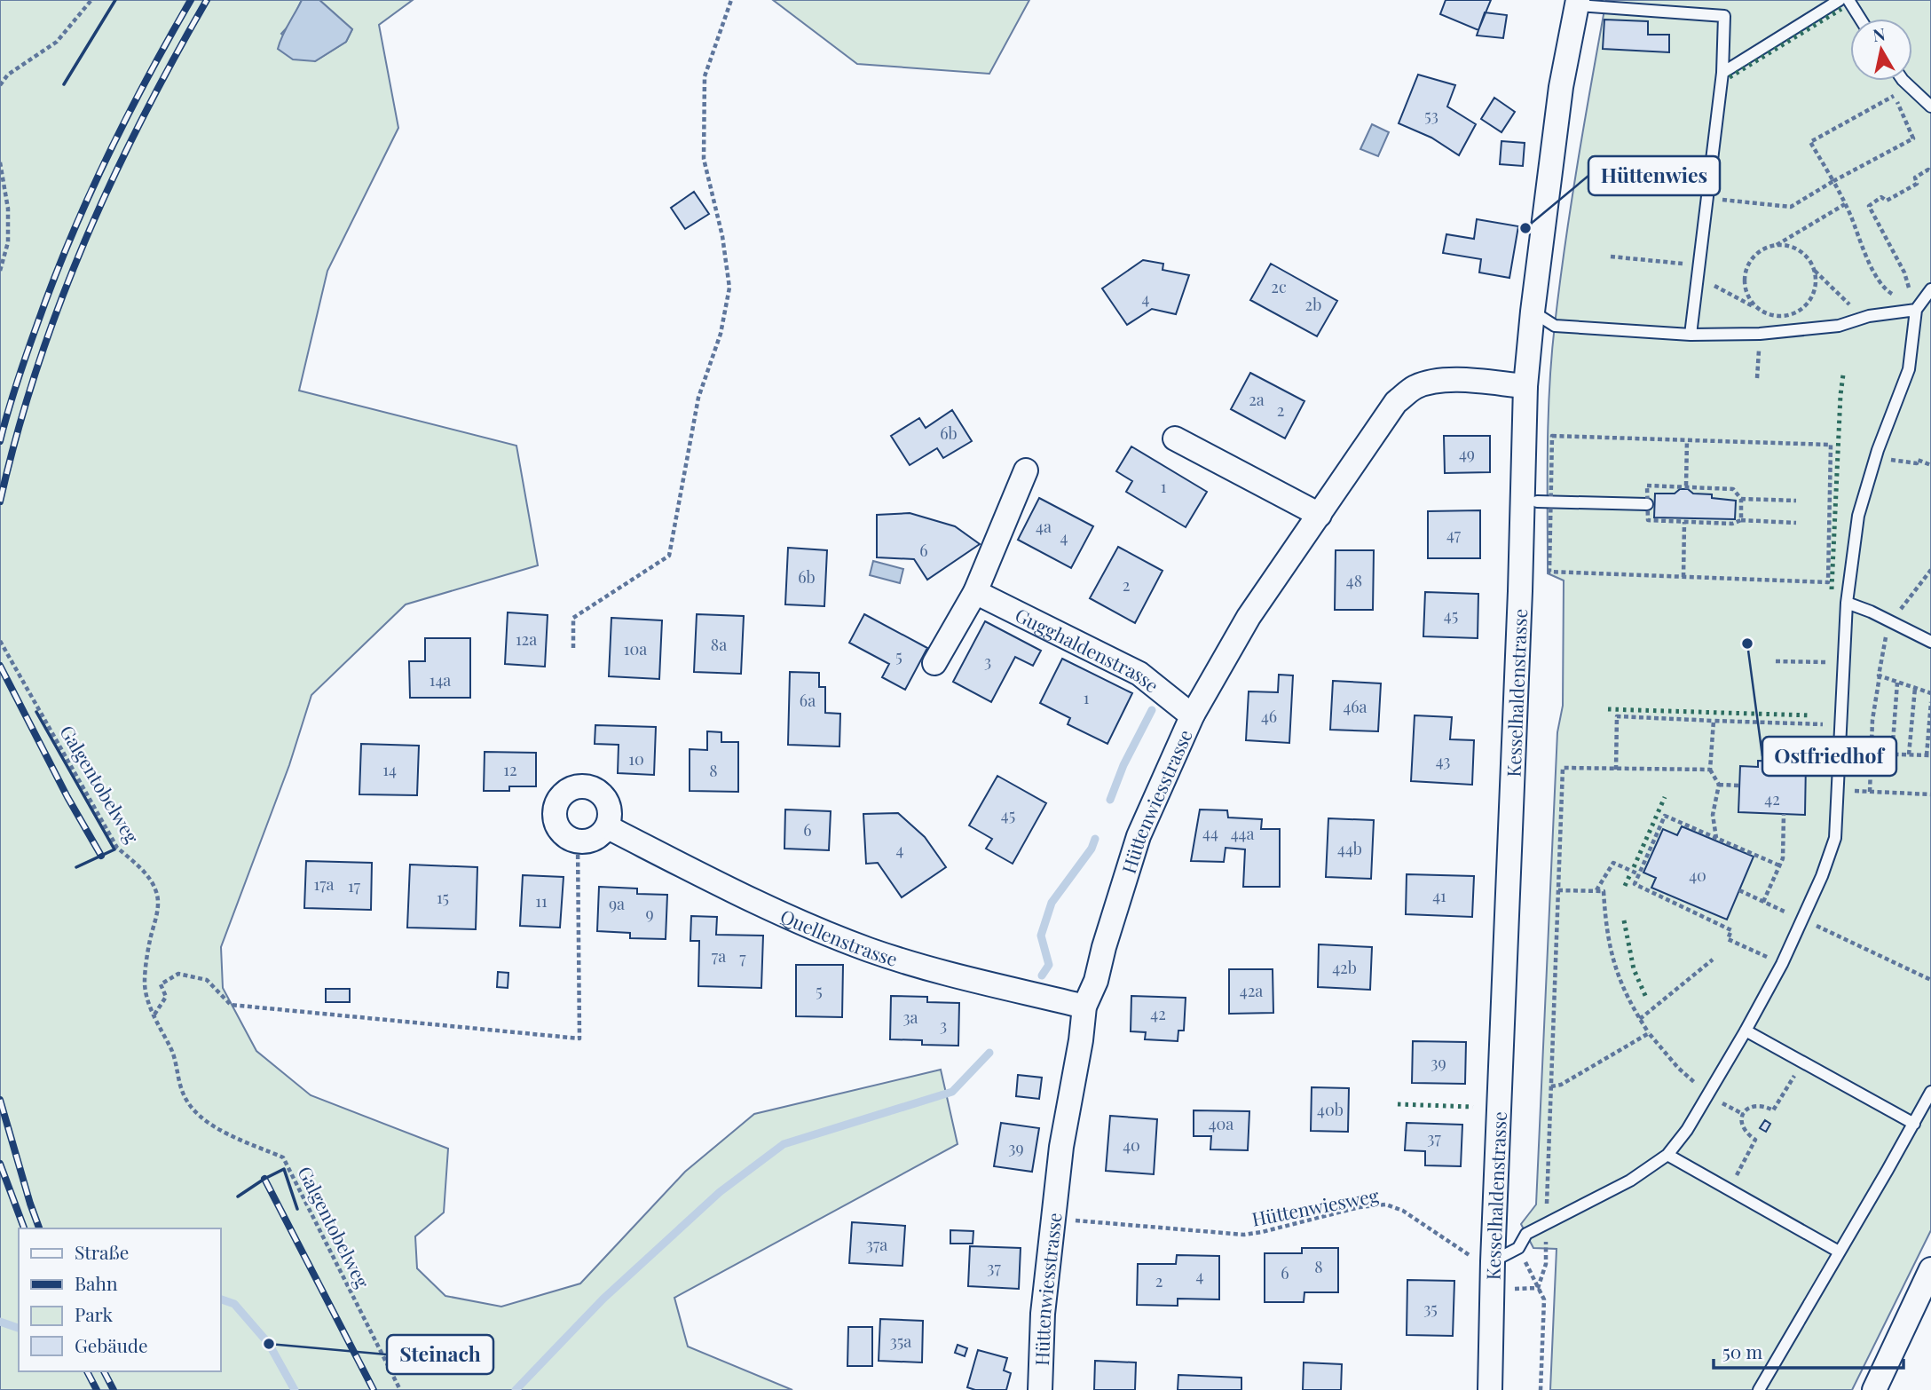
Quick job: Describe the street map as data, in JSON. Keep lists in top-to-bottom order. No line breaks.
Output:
{"streets":{"street":["Gugghaldenstrasse","Kesselhaldenstrasse","Hüttenwiesstrasse","Quellenstrasse"],"path":["Galgentobelweg","Hüttenwiesweg"]},"crossings":[["Gugghaldenstrasse","Hüttenwiesstrasse"],["Kesselhaldenstrasse","Hüttenwiesstrasse"],["Kesselhaldenstrasse","Hüttenwiesweg"],["Hüttenwiesstrasse","Quellenstrasse"]],"places":["Hüttenwies","Ostfriedhof","Steinach"],"house_numbers":["53","2c","4","2b","2a","2","6b","49","1","4a","47","4","6","6b","48","2","45","12a","8a","10a","5","3","14a","1","6a","46a","46","10","43","14","12","8","42","45","6","44","44a","44b","4","40","17a","17","41","15","11","9a","9","7a","7","42b","5","42a","42","3a","3","39","40b","40a","37","40","39","37a","8","37","6","4","2","35","35a"],"legend":["Straße","Bahn","Park","Gebäude"],"scale_bar":"50 m","north":"top"}
